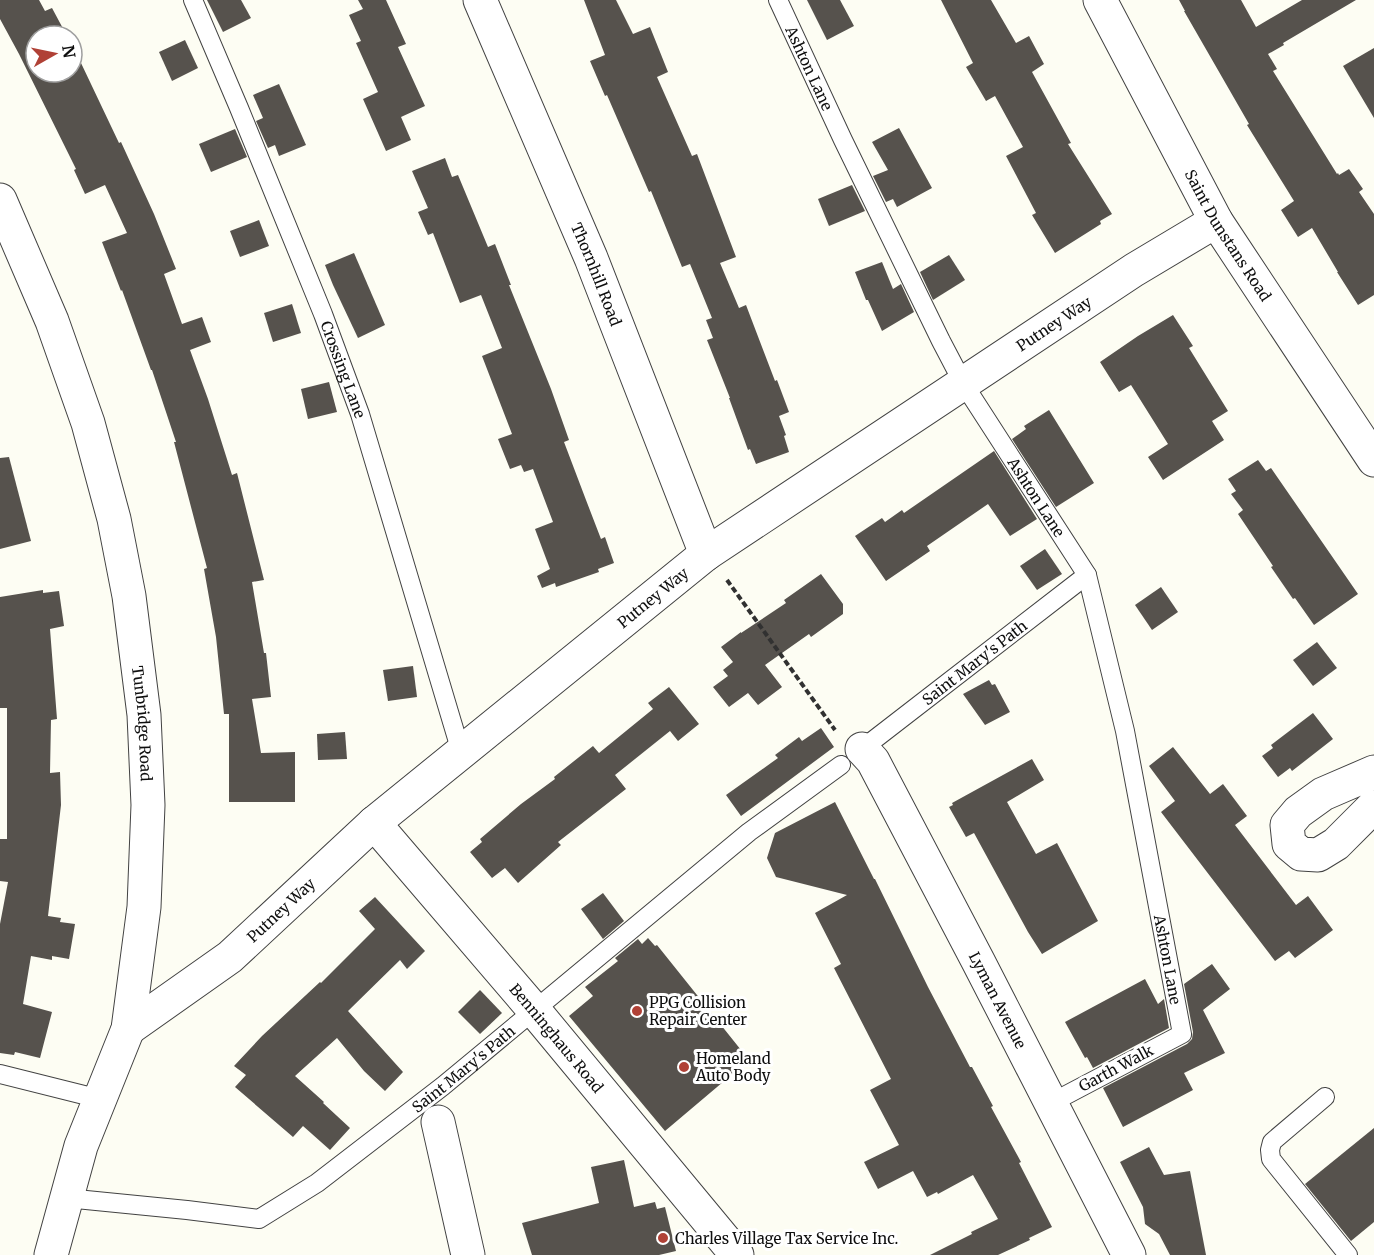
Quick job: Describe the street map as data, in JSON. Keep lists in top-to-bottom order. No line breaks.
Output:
{"streets":{"street":["Saint Dunstans Road","Thornhill Road","Putney Way","Tunbridge Road","Lyman Avenue","Benninghaus Road"],"lane":["Ashton Lane","Crossing Lane","Saint Mary's Path","Garth Walk"]},"crossings":[["Ashton Lane","Putney Way"],["Ashton Lane","Saint Mary's Path"],["Ashton Lane","Garth Walk"],["Saint Dunstans Road","Putney Way"],["Thornhill Road","Putney Way"],["Putney Way","Crossing Lane"],["Putney Way","Tunbridge Road"],["Putney Way","Benninghaus Road"],["Saint Mary's Path","Tunbridge Road"],["Saint Mary's Path","Lyman Avenue"],["Saint Mary's Path","Benninghaus Road"],["Lyman Avenue","Garth Walk"]],"places":["PPG Collision Repair Center","Homeland Auto Body","Charles Village Tax Service Inc."],"north":"right"}
